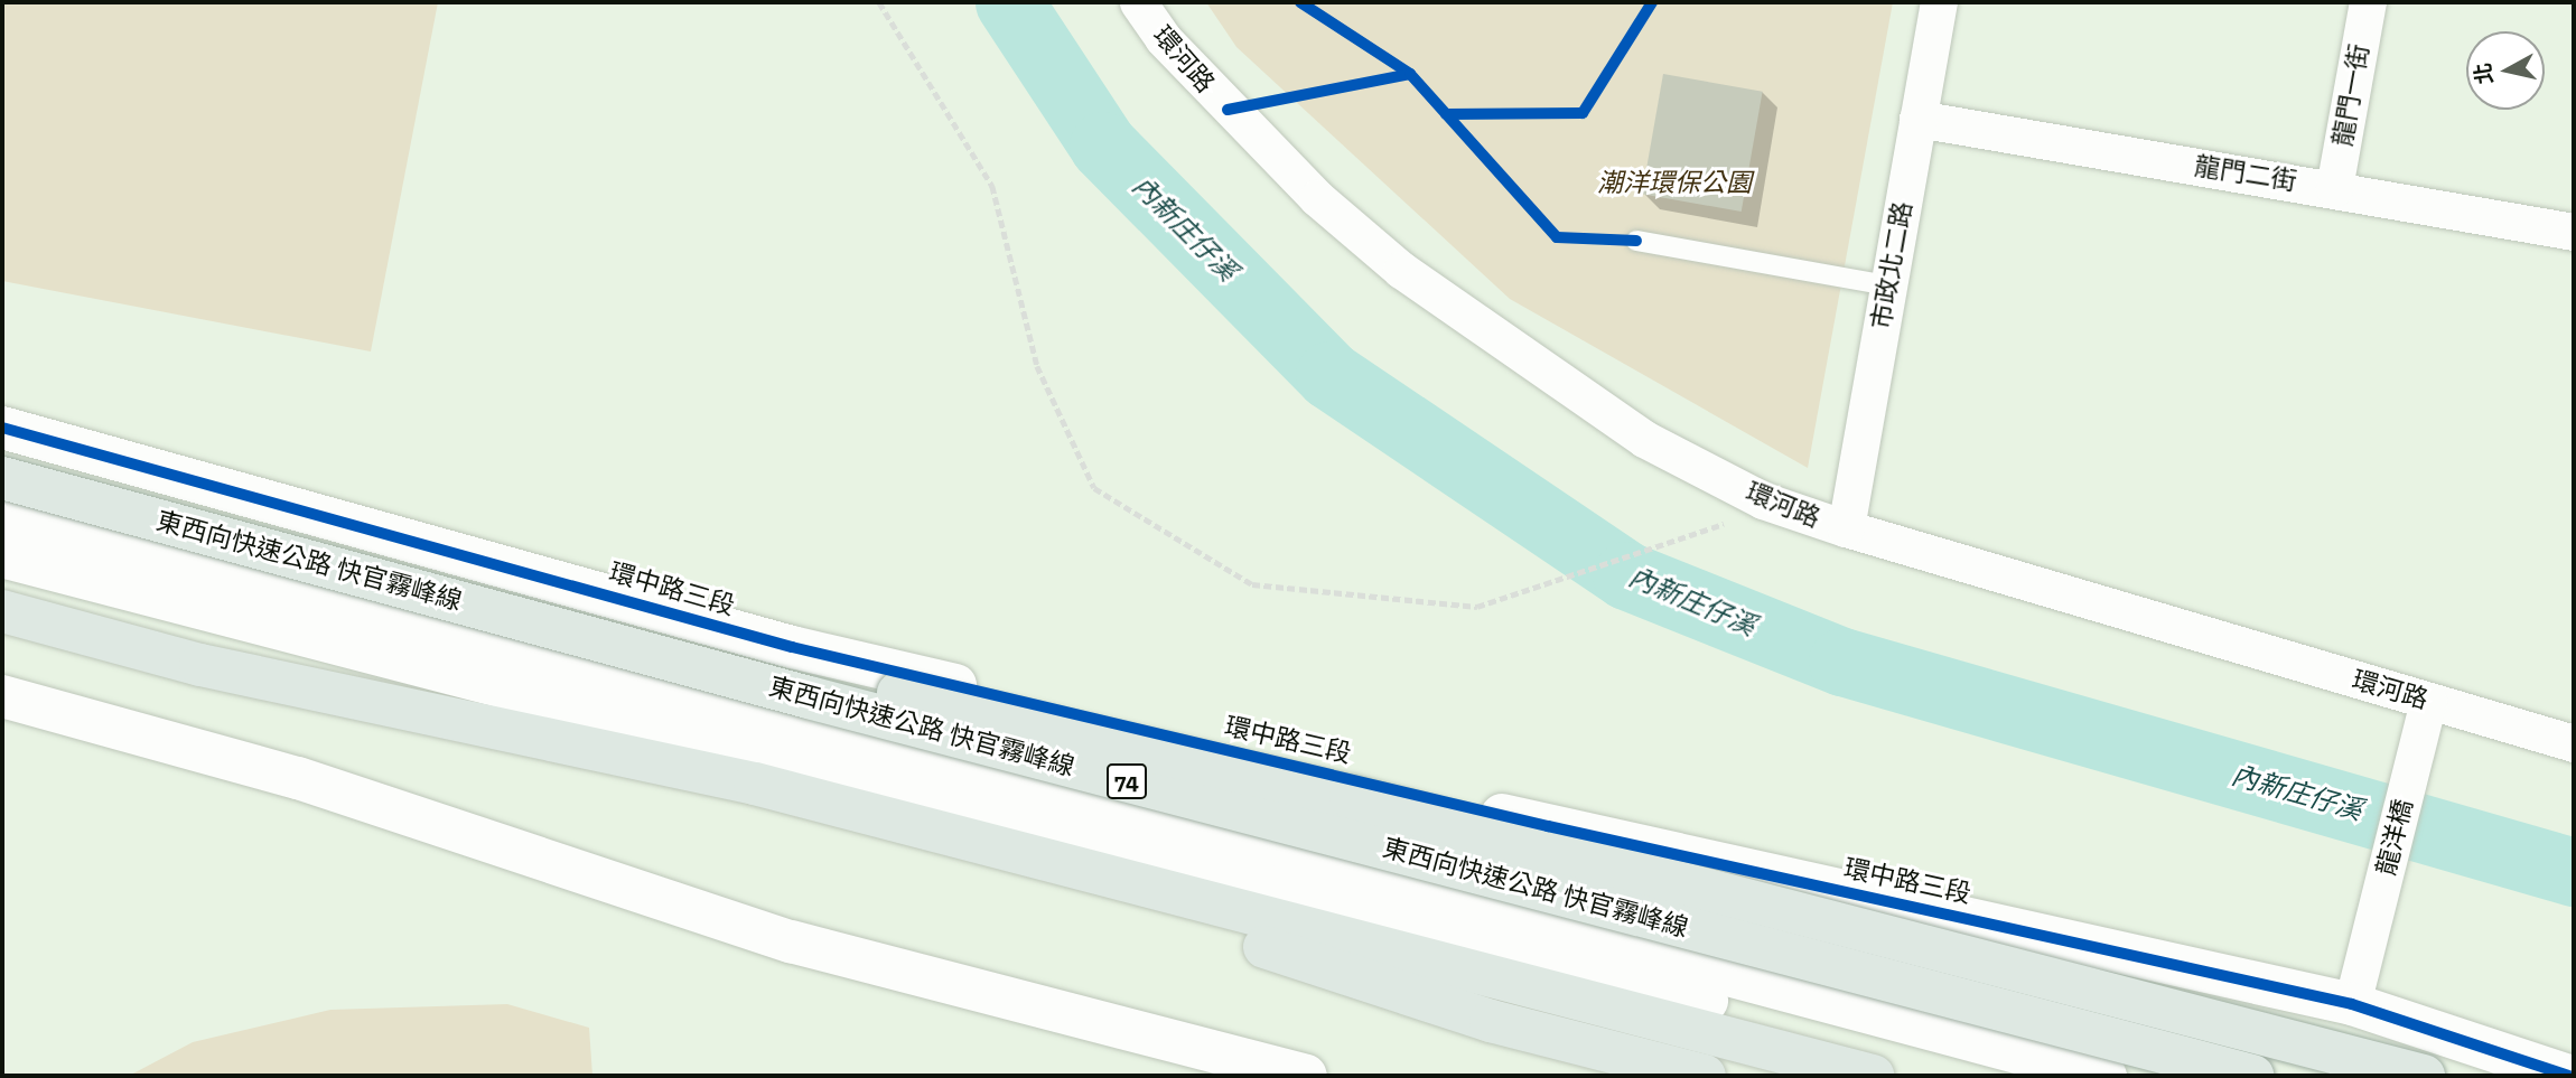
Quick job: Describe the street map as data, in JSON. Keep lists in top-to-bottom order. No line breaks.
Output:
{"streets":{"highway":["東西向快速公路 快官霧峰線","74"],"street":["環河路","龍門一街","龍門二街","市政北二路","環中路三段","龍洋橋"]},"crossings":[["環河路","市政北二路"],["環河路","龍洋橋"],["龍門一街","龍門二街"],["龍門二街","市政北二路"],["環中路三段","龍洋橋"]],"water":["內新庄仔溪"],"parks":["潮洋環保公園"],"north":"left"}
